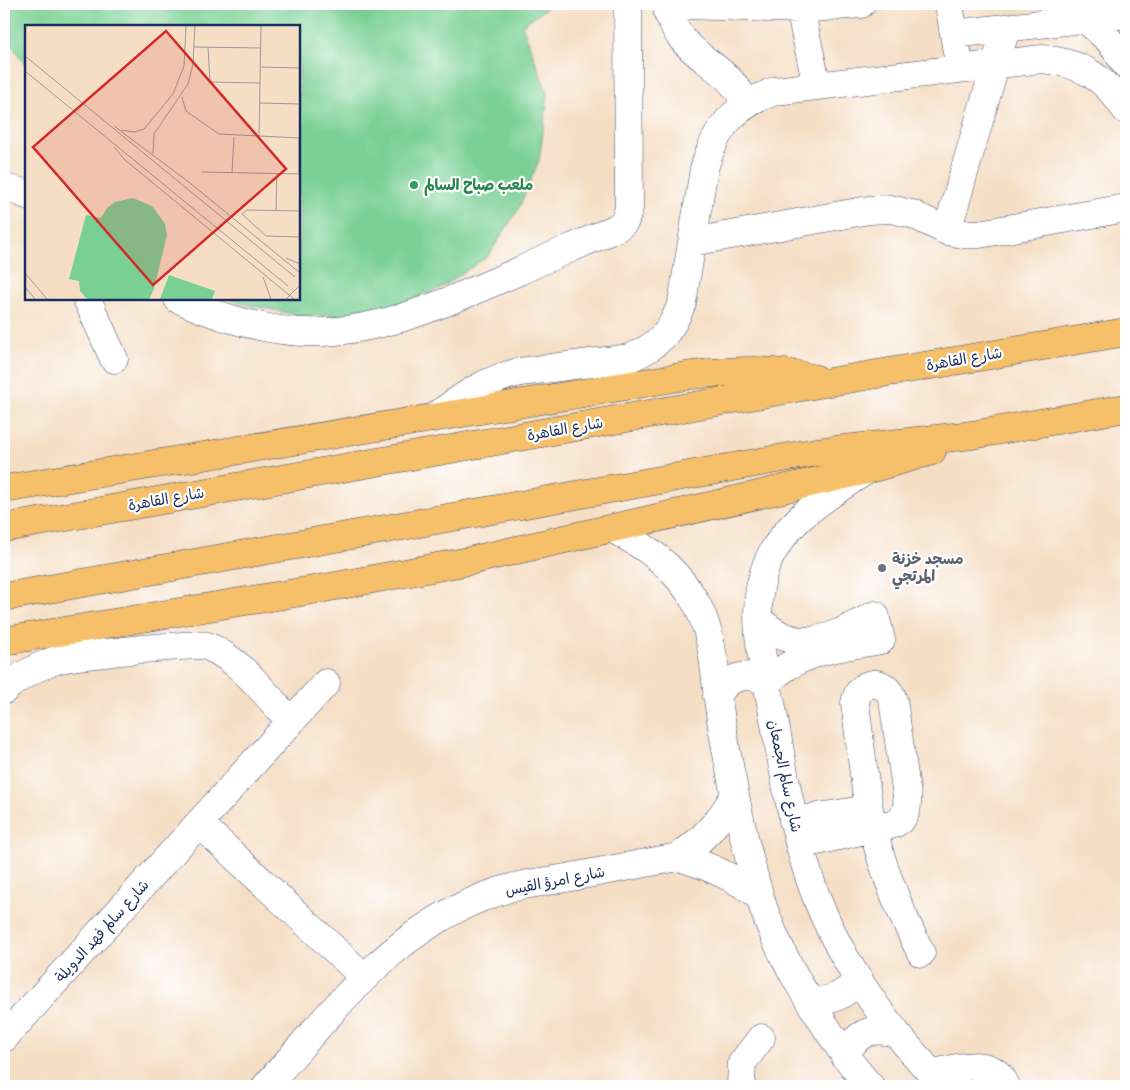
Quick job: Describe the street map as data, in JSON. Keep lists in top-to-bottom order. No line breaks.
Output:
{"streets":{"main road":["شارع القاهرة"],"street":["شارع سالم الجمعان","شارع امرؤ القيس","شارع سالم فهد الدويلة"]},"places":["ملعب صباح السالم","مسجد خزنة المرتجي"]}
